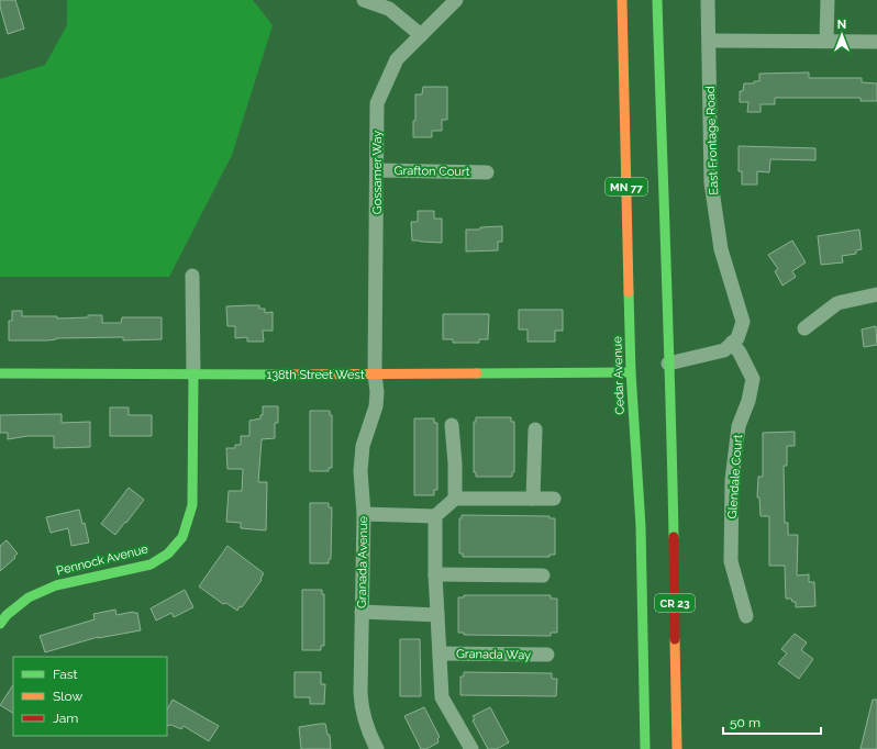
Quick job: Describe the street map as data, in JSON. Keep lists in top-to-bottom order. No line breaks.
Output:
{"streets":{"main road":["MN 77","138th Street West","Cedar Avenue","Pennock Avenue","CR 23"],"street":["East Frontage Road","Grafton Court","Gossamer Way","Glendale Court","Granada Avenue","Granada Way"]},"crossings":[["East Frontage Road","Glendale Court"],["Grafton Court","Gossamer Way"],["Gossamer Way","138th Street West"],["Gossamer Way","Granada Avenue"],["MN 77","CR 23"],["138th Street West","Cedar Avenue"],["138th Street West","Pennock Avenue"],["138th Street West","Granada Avenue"]],"legend":["Fast","Slow","Jam"],"scale_bar":"50 m","north":"top"}
